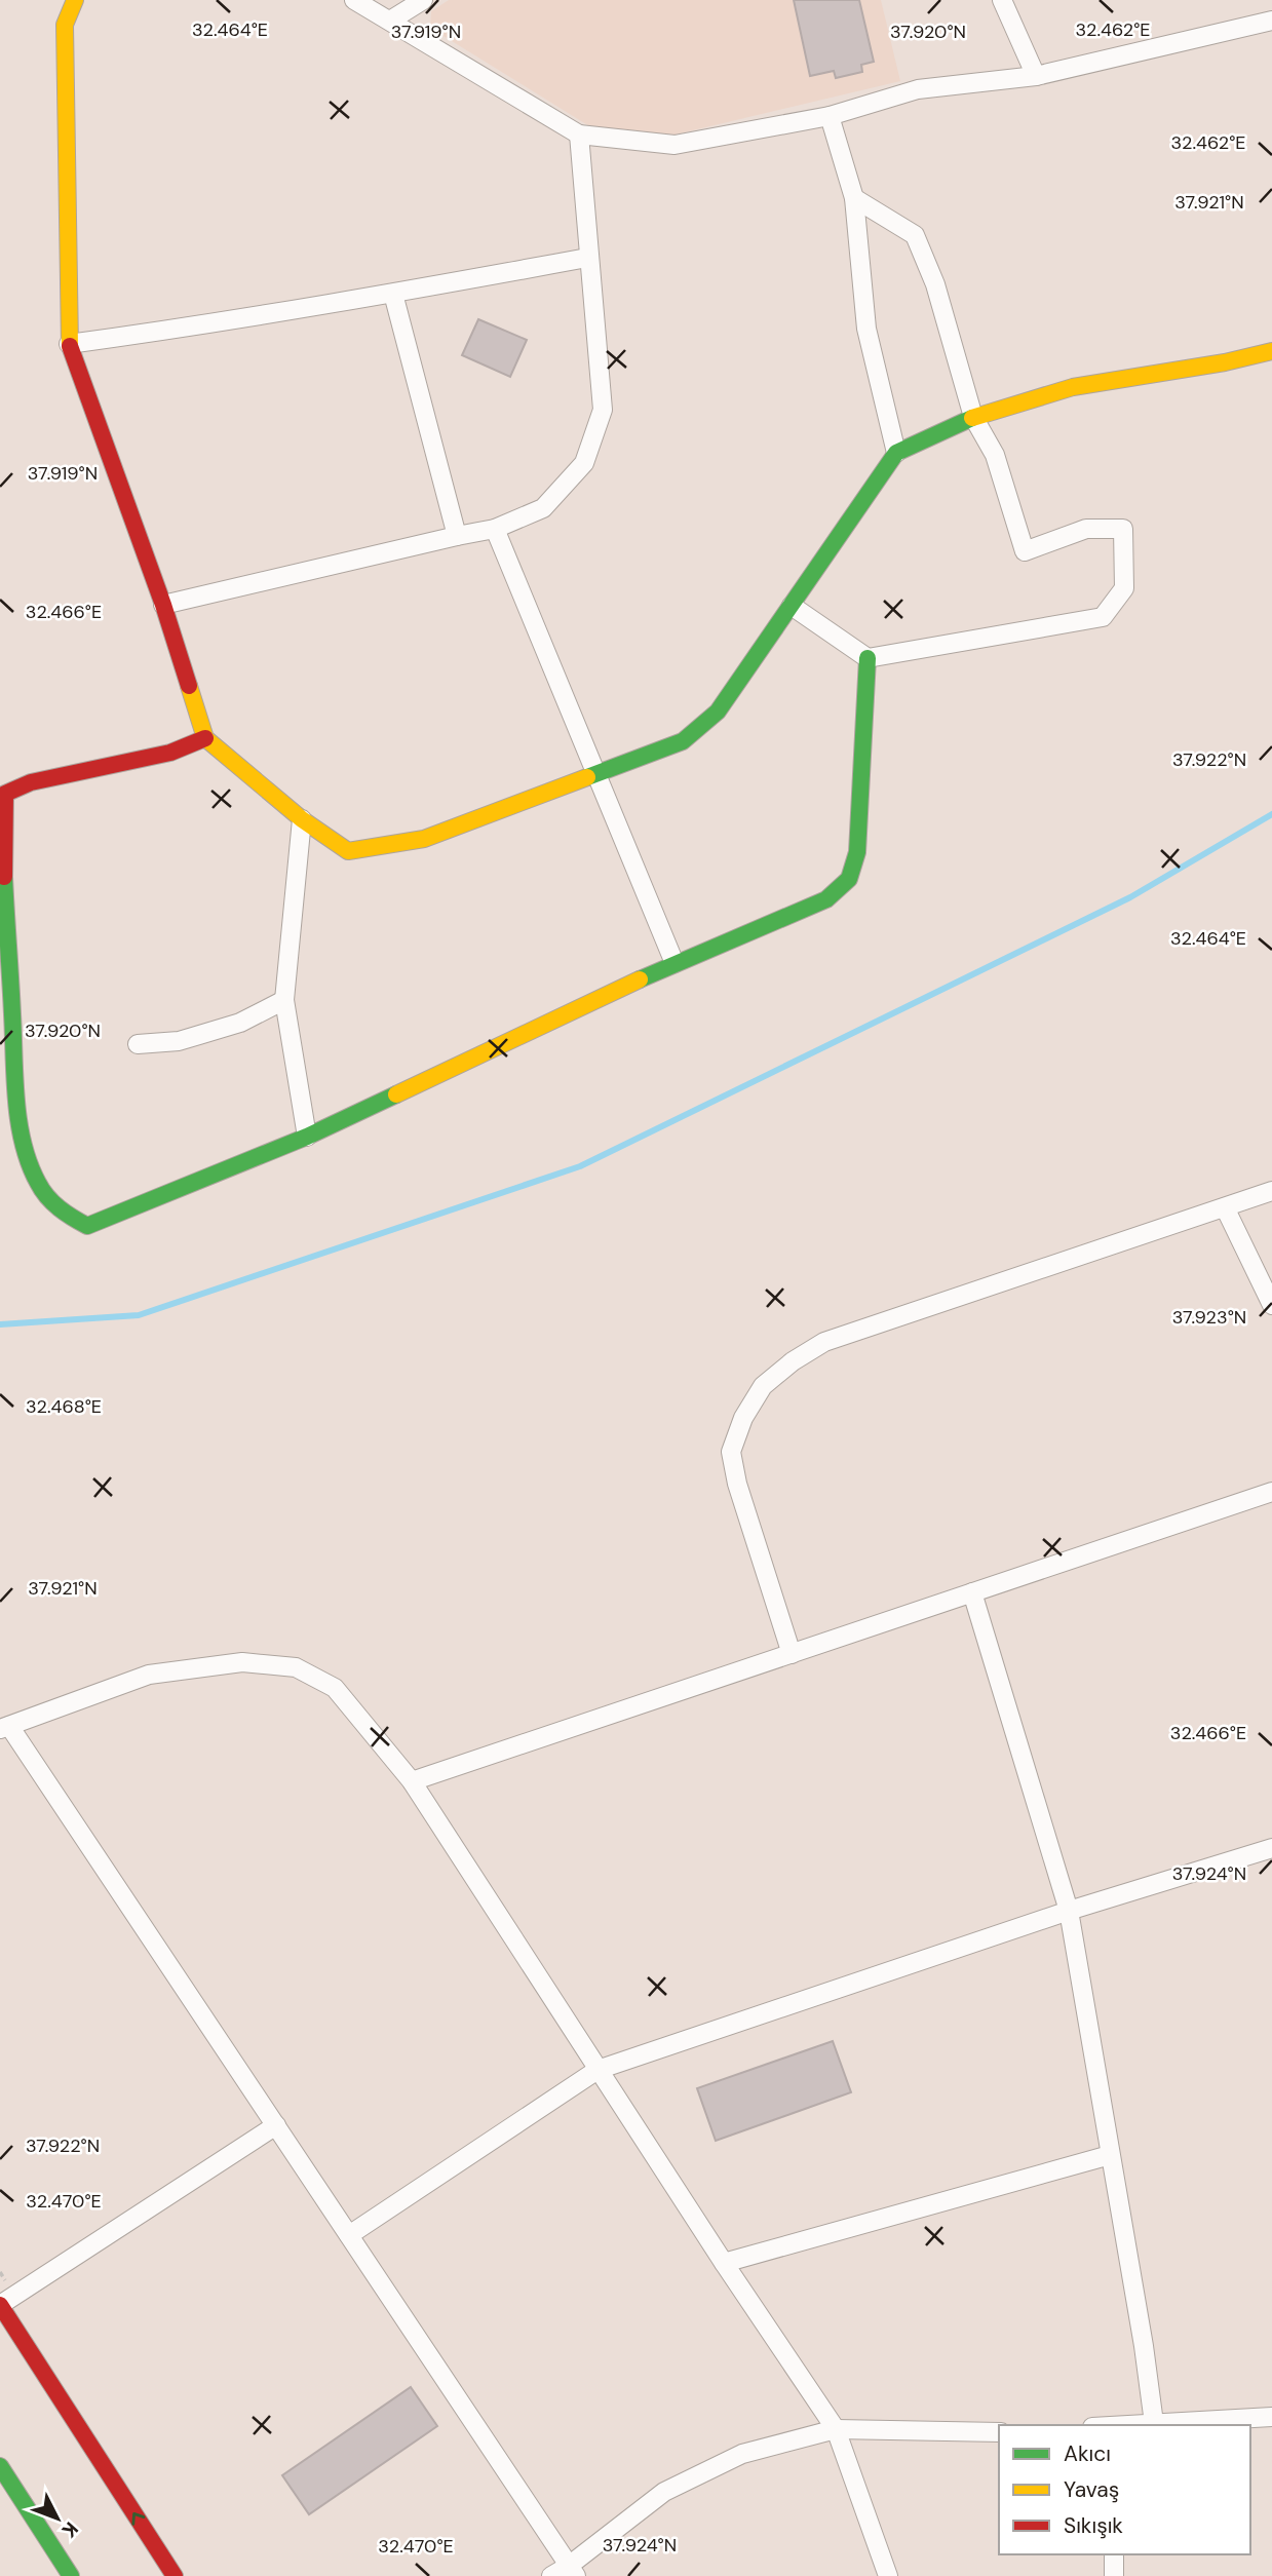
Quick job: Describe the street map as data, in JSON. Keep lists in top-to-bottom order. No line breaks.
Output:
{"legend":["Akıcı","Yavaş","Sıkışık"],"north":"bottom right","coordinates":["32.464°E","32.462°E","37.919°N","37.920°N","37.921°N","32.466°E","37.922°N","37.923°N","32.468°E","37.924°N","32.470°E"]}
